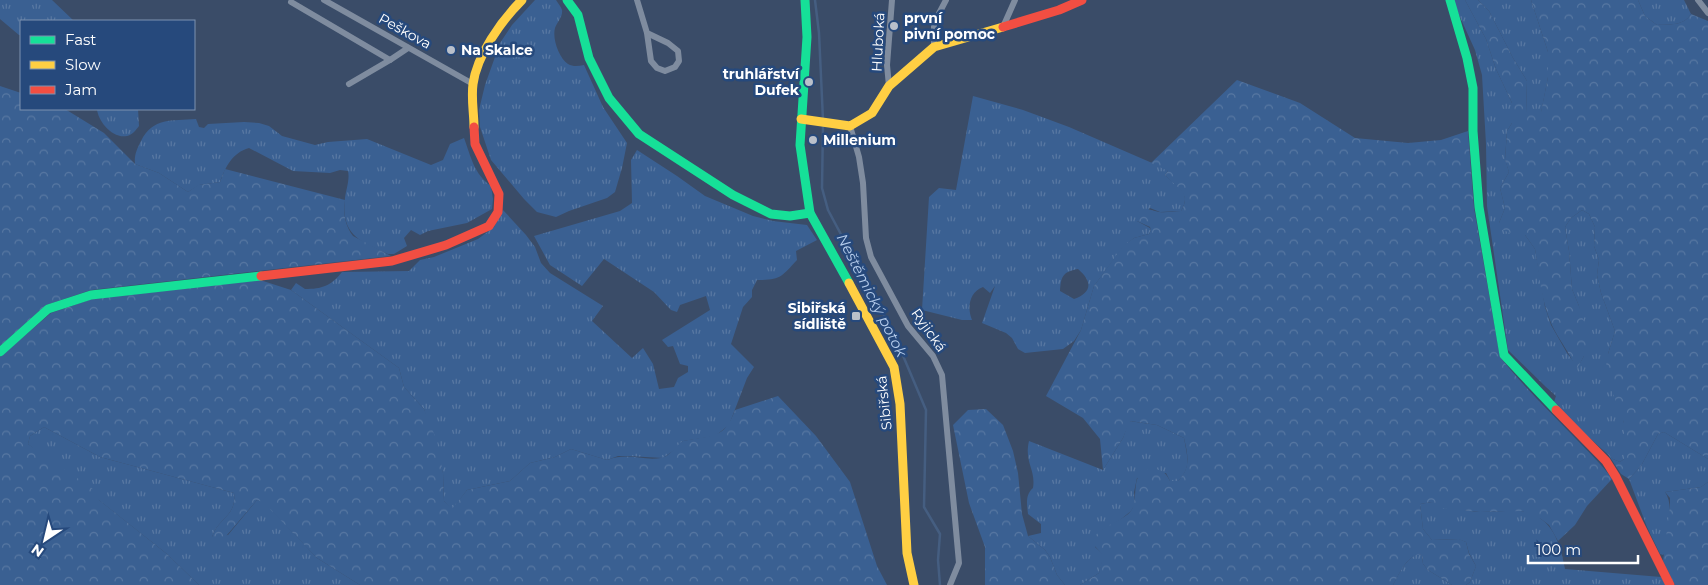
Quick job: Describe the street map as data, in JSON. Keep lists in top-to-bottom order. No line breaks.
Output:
{"streets":{"street":["Peškova","Hluboká","Ryjická","Sibiřská"]},"water":["Neštěmický potok"],"places":{"other":["první pivní pomoc","Na Skalce","truhlářství Dufek","Millenium"],"transit":["Sibiřská sídliště"]},"legend":["Fast","Slow","Jam"],"scale_bar":"100 m","north":"bottom left"}
